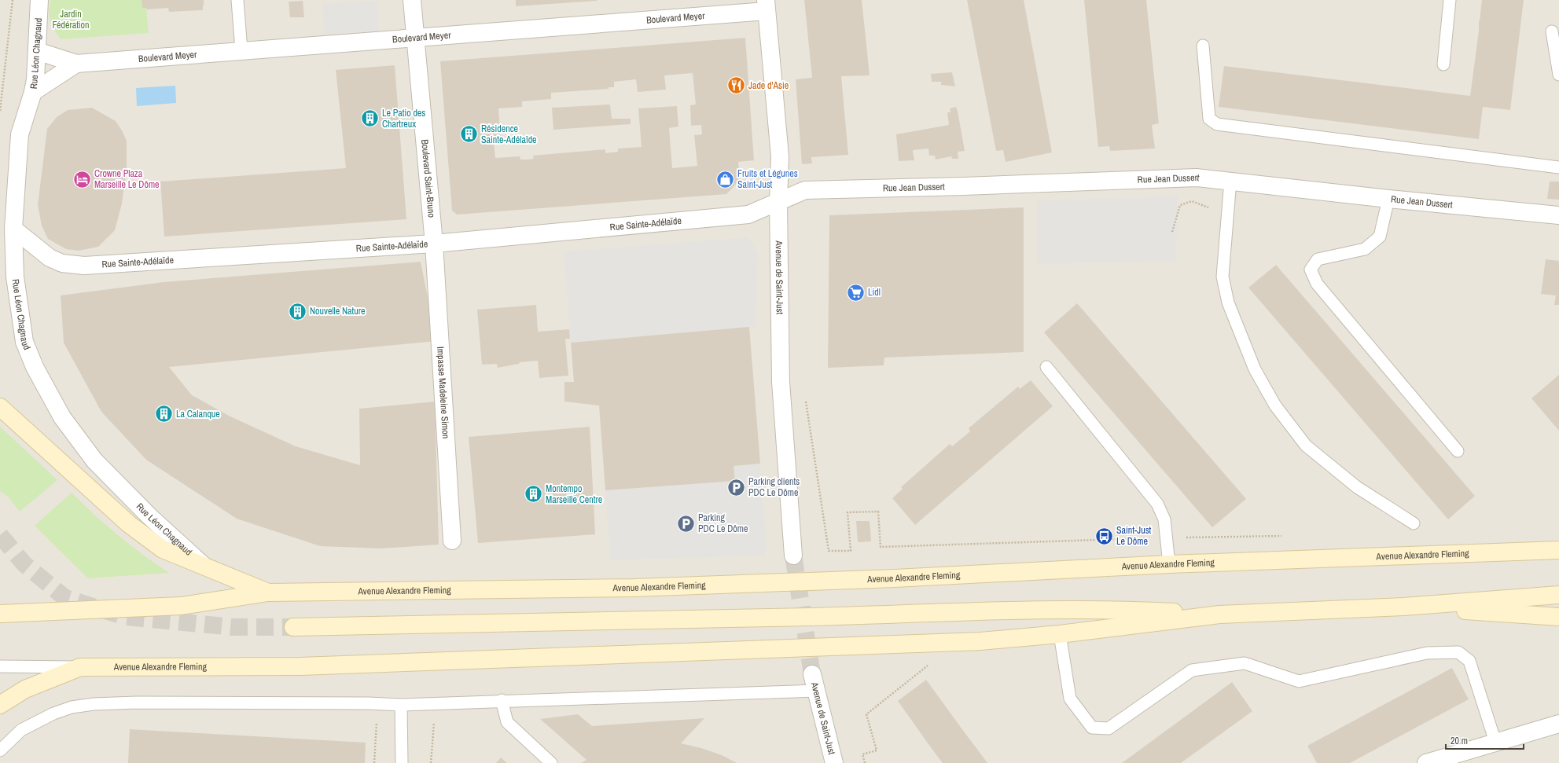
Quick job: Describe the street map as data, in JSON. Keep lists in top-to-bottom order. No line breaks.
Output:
{"streets":{"main road":["Avenue Alexandre Fleming"],"street":["Boulevard Meyer","Rue Léon Chagnaud","Boulevard Saint-Bruno","Rue Jean Dussert","Rue Sainte-Adélaïde","Avenue de Saint-Just","Impasse Madeleine Simon"]},"crossings":[["Boulevard Meyer","Rue Léon Chagnaud"],["Boulevard Meyer","Boulevard Saint-Bruno"],["Boulevard Meyer","Avenue de Saint-Just"],["Rue Léon Chagnaud","Rue Sainte-Adélaïde"],["Boulevard Saint-Bruno","Rue Sainte-Adélaïde"],["Boulevard Saint-Bruno","Impasse Madeleine Simon"],["Rue Jean Dussert","Rue Sainte-Adélaïde"],["Rue Jean Dussert","Avenue de Saint-Just"],["Rue Sainte-Adélaïde","Avenue de Saint-Just"],["Rue Sainte-Adélaïde","Impasse Madeleine Simon"]],"parks":["Jardin Fédération"],"places":{"restaurant":["Jade d'Asie"],"building":["Le Patio des Chartreux","Résidence Sainte-Adélaîde","Nouvelle Nature","La Calanque","Montempo Marseille Centre"],"hotel":["Crowne Plaza Marseille Le Dôme"],"shop":["Fruits et Légunes Saint-Just"],"supermarket":["Lidl"],"parking":["Parking clients PDC Le Dôme","Parking PDC Le Dôme"],"bus stop":["Saint-Just Le Dôme"]},"scale_bar":"20 m"}
